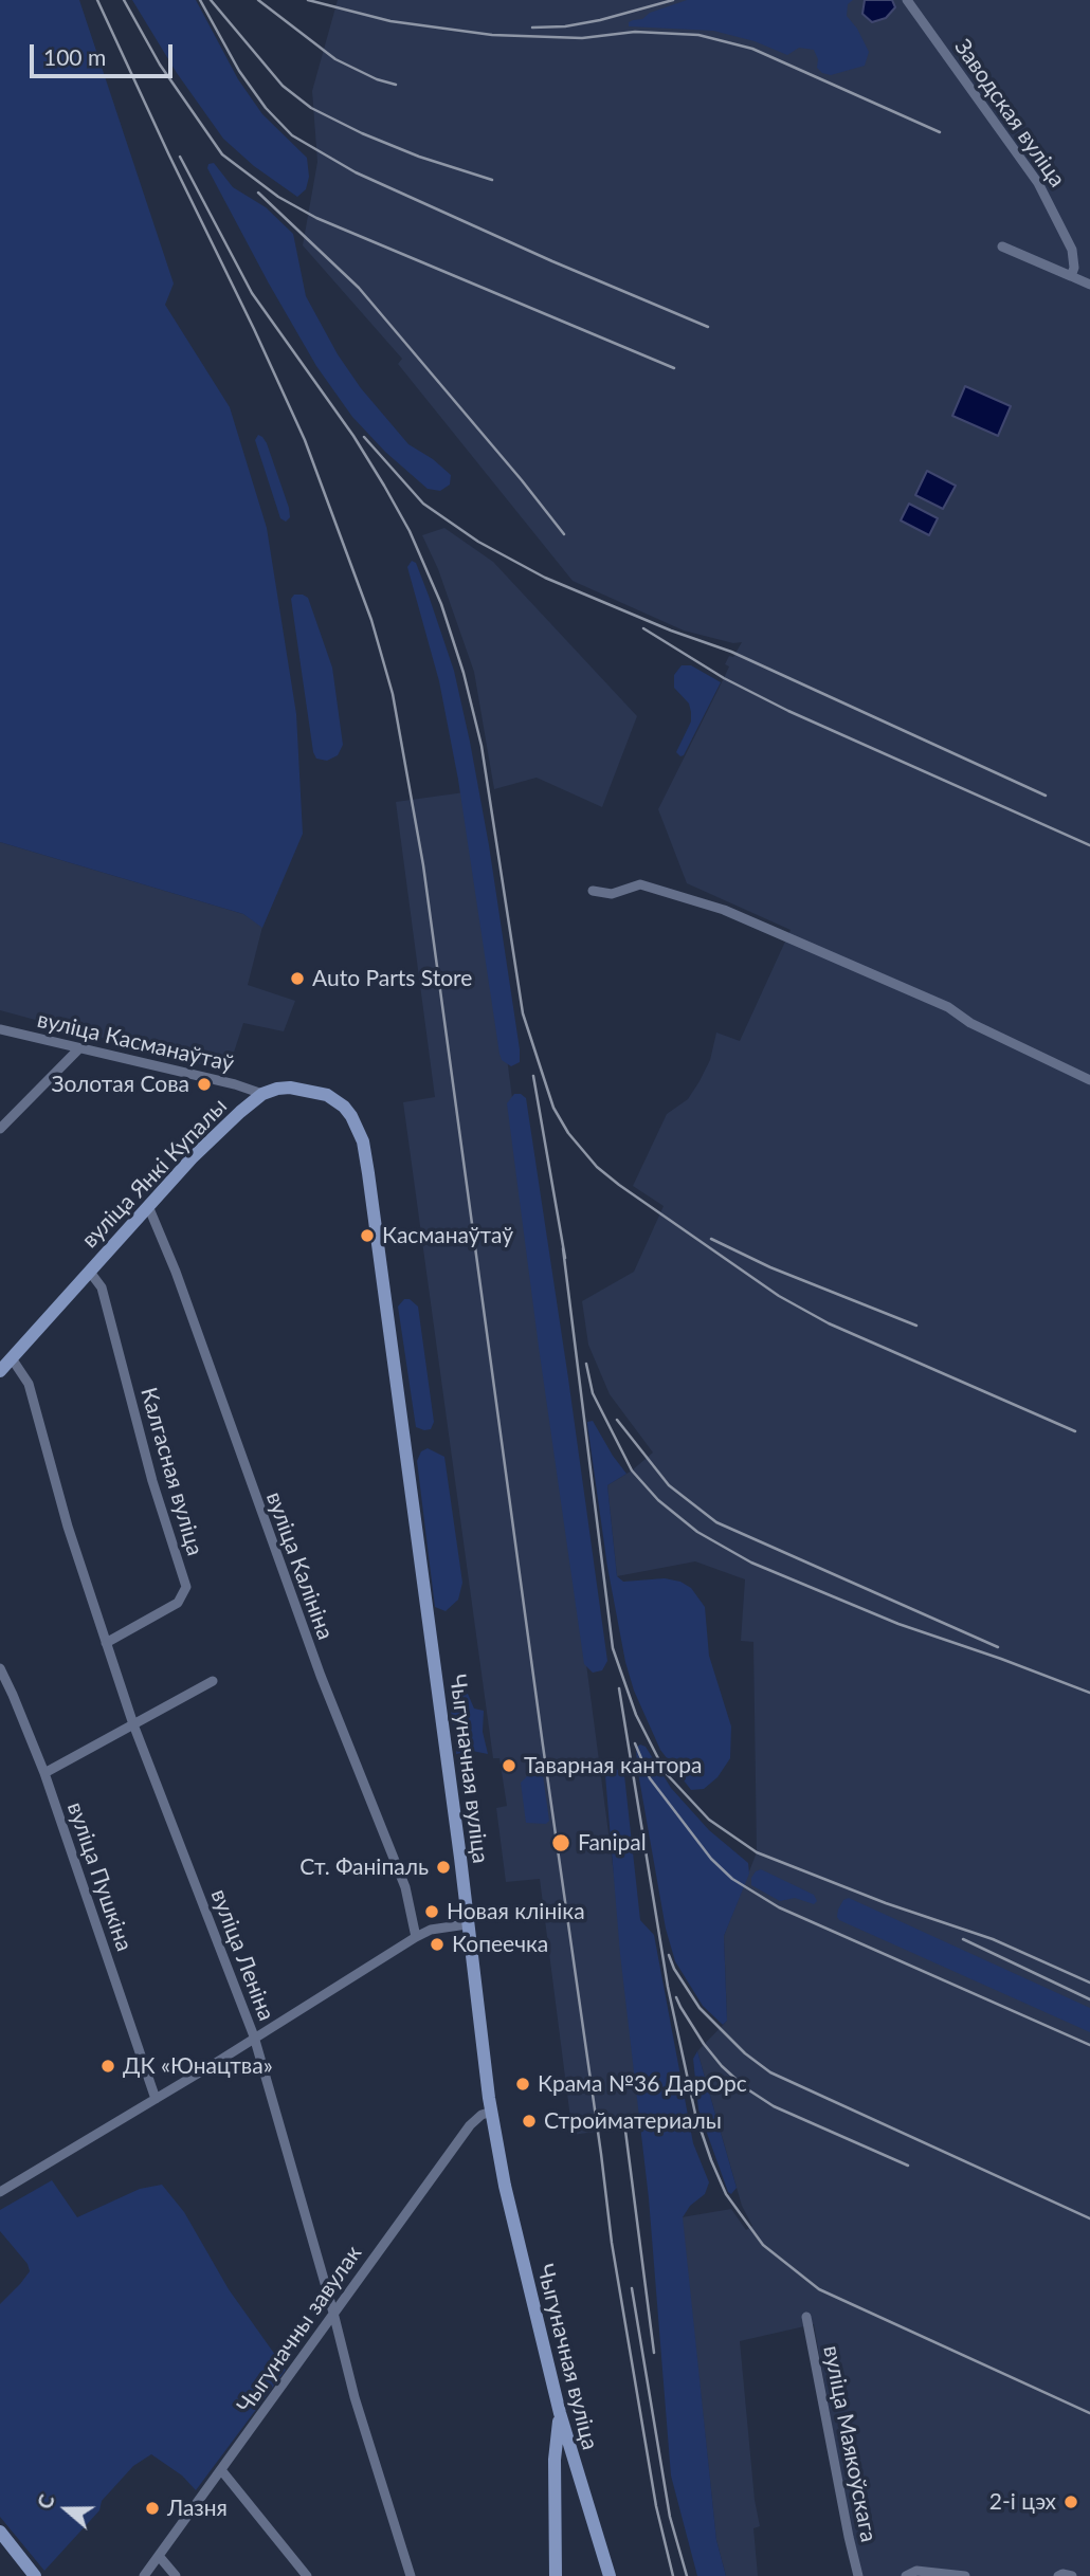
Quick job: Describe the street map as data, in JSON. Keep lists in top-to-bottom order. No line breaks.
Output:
{"streets":{"street":["Заводская вуліца","вуліца Касманаўтаў","вуліца Янкі Купалы","Калгасная вуліца","вуліца Калініна","Чыгуначная вуліца","вуліца Пушкіна","вуліца Леніна","Чыгуначны завулак","вуліца Маякоўскага"]},"crossings":[["вуліца Касманаўтаў","вуліца Янкі Купалы"],["вуліца Касманаўтаў","Чыгуначная вуліца"],["вуліца Янкі Купалы","Калгасная вуліца"],["вуліца Янкі Купалы","вуліца Калініна"],["вуліца Янкі Купалы","Чыгуначная вуліца"],["вуліца Янкі Купалы","вуліца Леніна"],["Калгасная вуліца","вуліца Леніна"],["Чыгуначная вуліца","Чыгуначны завулак"],["вуліца Леніна","Чыгуначны завулак"]],"places":["Auto Parts Store","Золотая Сова","Касманаўтаў","Таварная кантора","Fanipal","Ст. Фаніпаль","Новая клініка","Копеечка","ДК «Юнацтва»","Крама №36 ДарОрс","Стройматериалы","2-і цэх","Лазня"],"scale_bar":"100 m","north":"left"}
